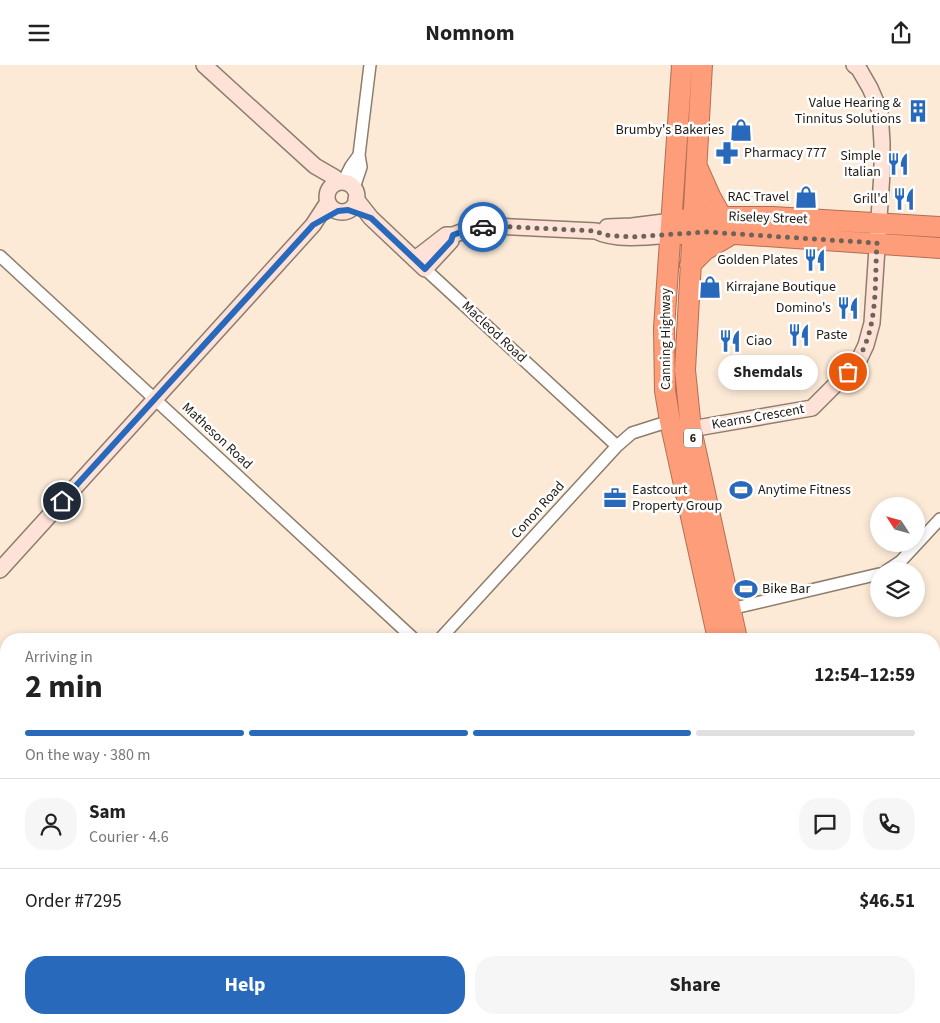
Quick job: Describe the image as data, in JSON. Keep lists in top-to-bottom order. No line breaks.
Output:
{"streets":{"highway":["Riseley Street","Canning Highway","6"],"street":["Macleod Road","Kearns Crescent","Matheson Road","Conon Road"]},"crossings":[["Riseley Street","Macleod Road"],["Riseley Street","Canning Highway"],["Riseley Street","Kearns Crescent"],["Macleod Road","Conon Road"],["Canning Highway","Kearns Crescent"],["Canning Highway","Conon Road"]],"places":{"building":["Value Hearing & Tinnitus Solutions"],"shop":["Brumby's Bakeries","RAC Travel","Kirrajane Boutique"],"pharmacy":["Pharmacy 777"],"restaurant":["Simple Italian","Grill'd","Golden Plates","Domino's","Paste","Ciao"],"other":["Shemdals"],"sports":["Anytime Fitness","Bike Bar"],"office":["Eastcourt Property Group"]},"north":"top left","page":{"header":"Nomnom","bubble":"Shemdals","heading":["2 min","Arriving in","12:54–12:59"],"panel":["Sam","Courier · 4.6","Order #7295","$46.51"],"bar":"On the way · 380 m","buttons":["Help","Share"]}}
